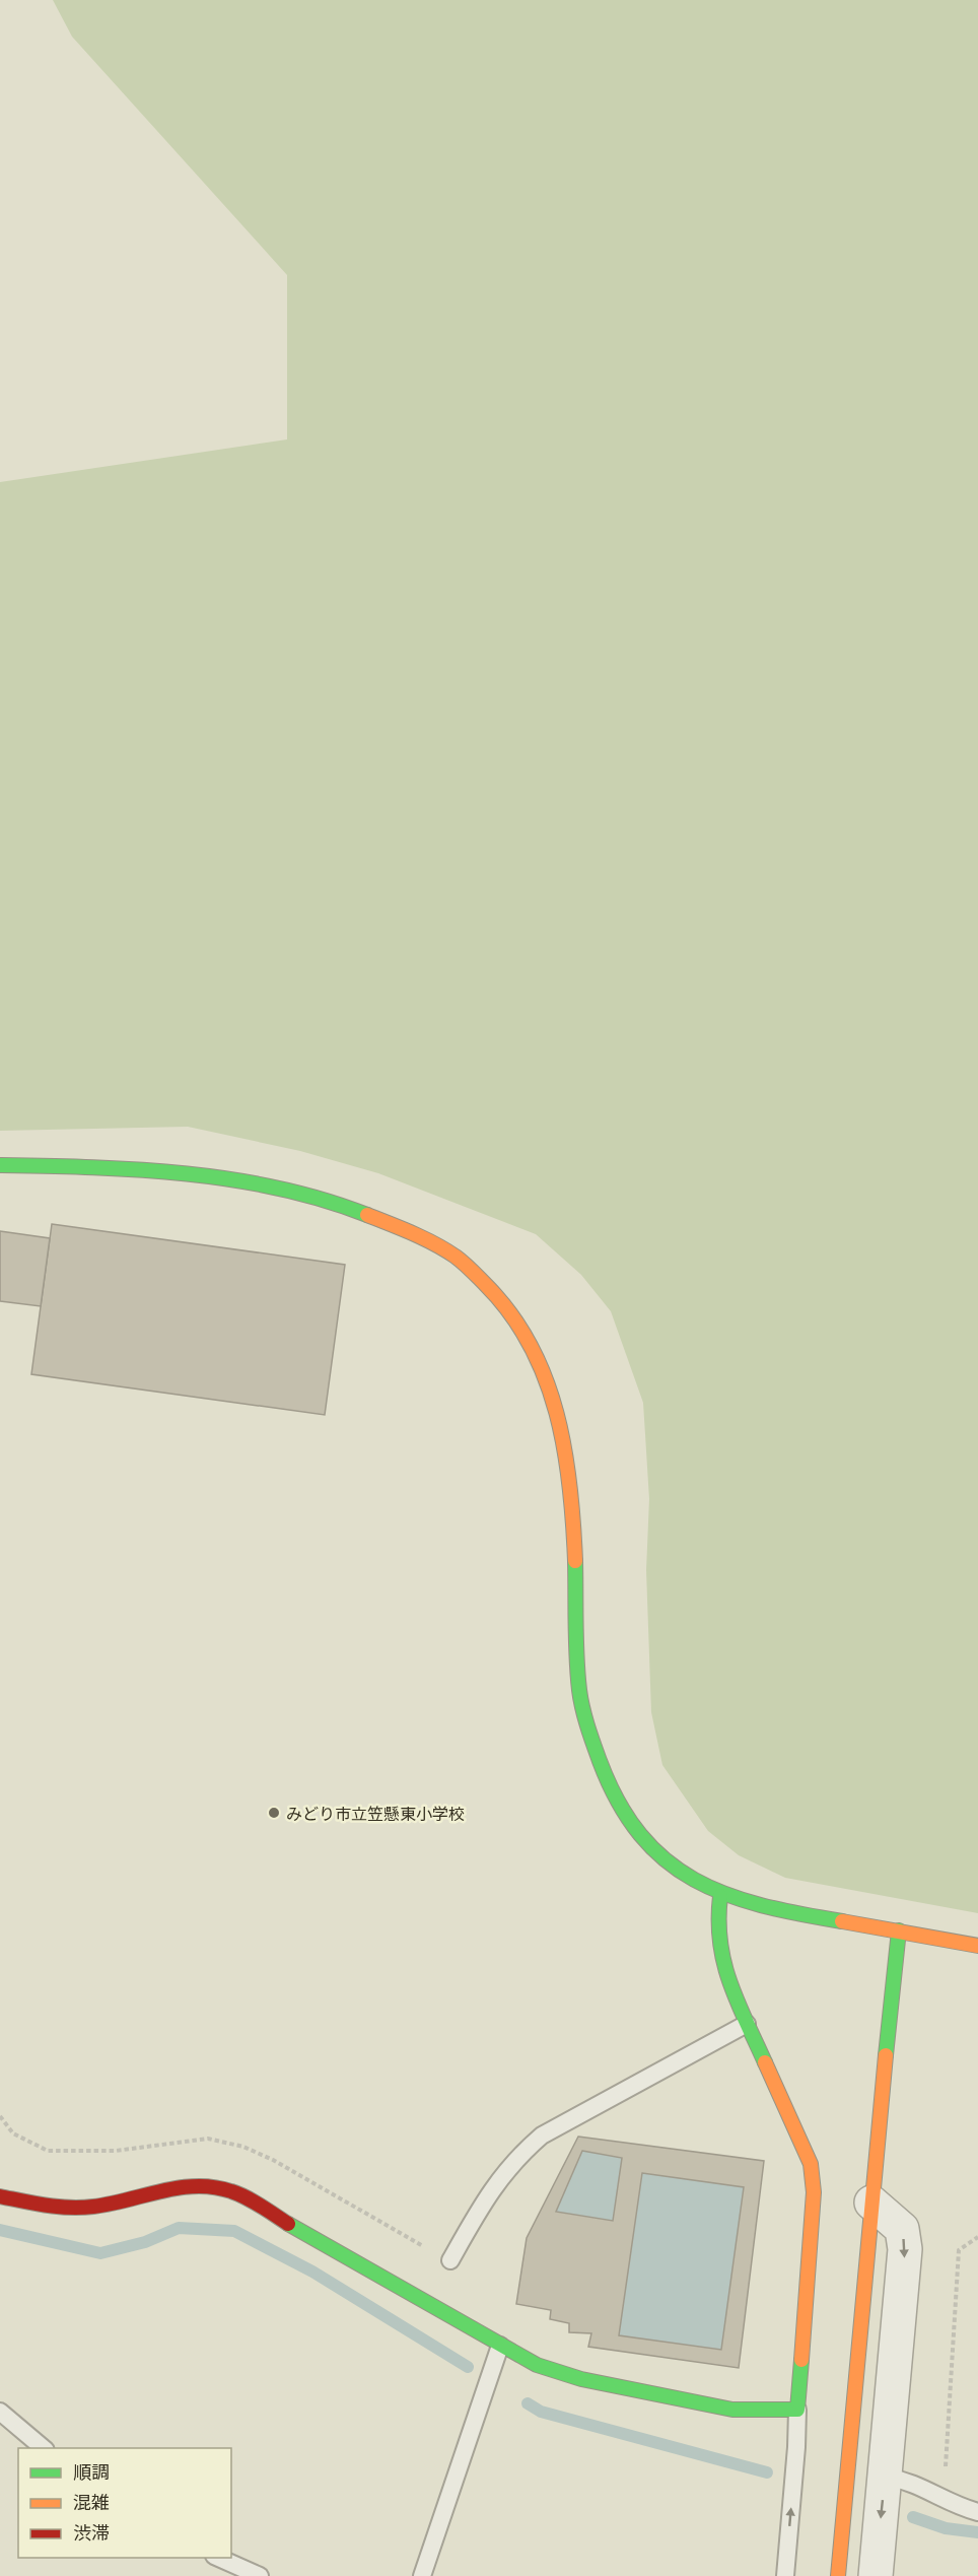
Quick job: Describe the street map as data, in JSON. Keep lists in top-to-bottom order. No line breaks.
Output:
{"places":["みどり市立笠懸東小学校"],"legend":["順調","混雑","渋滞"]}
